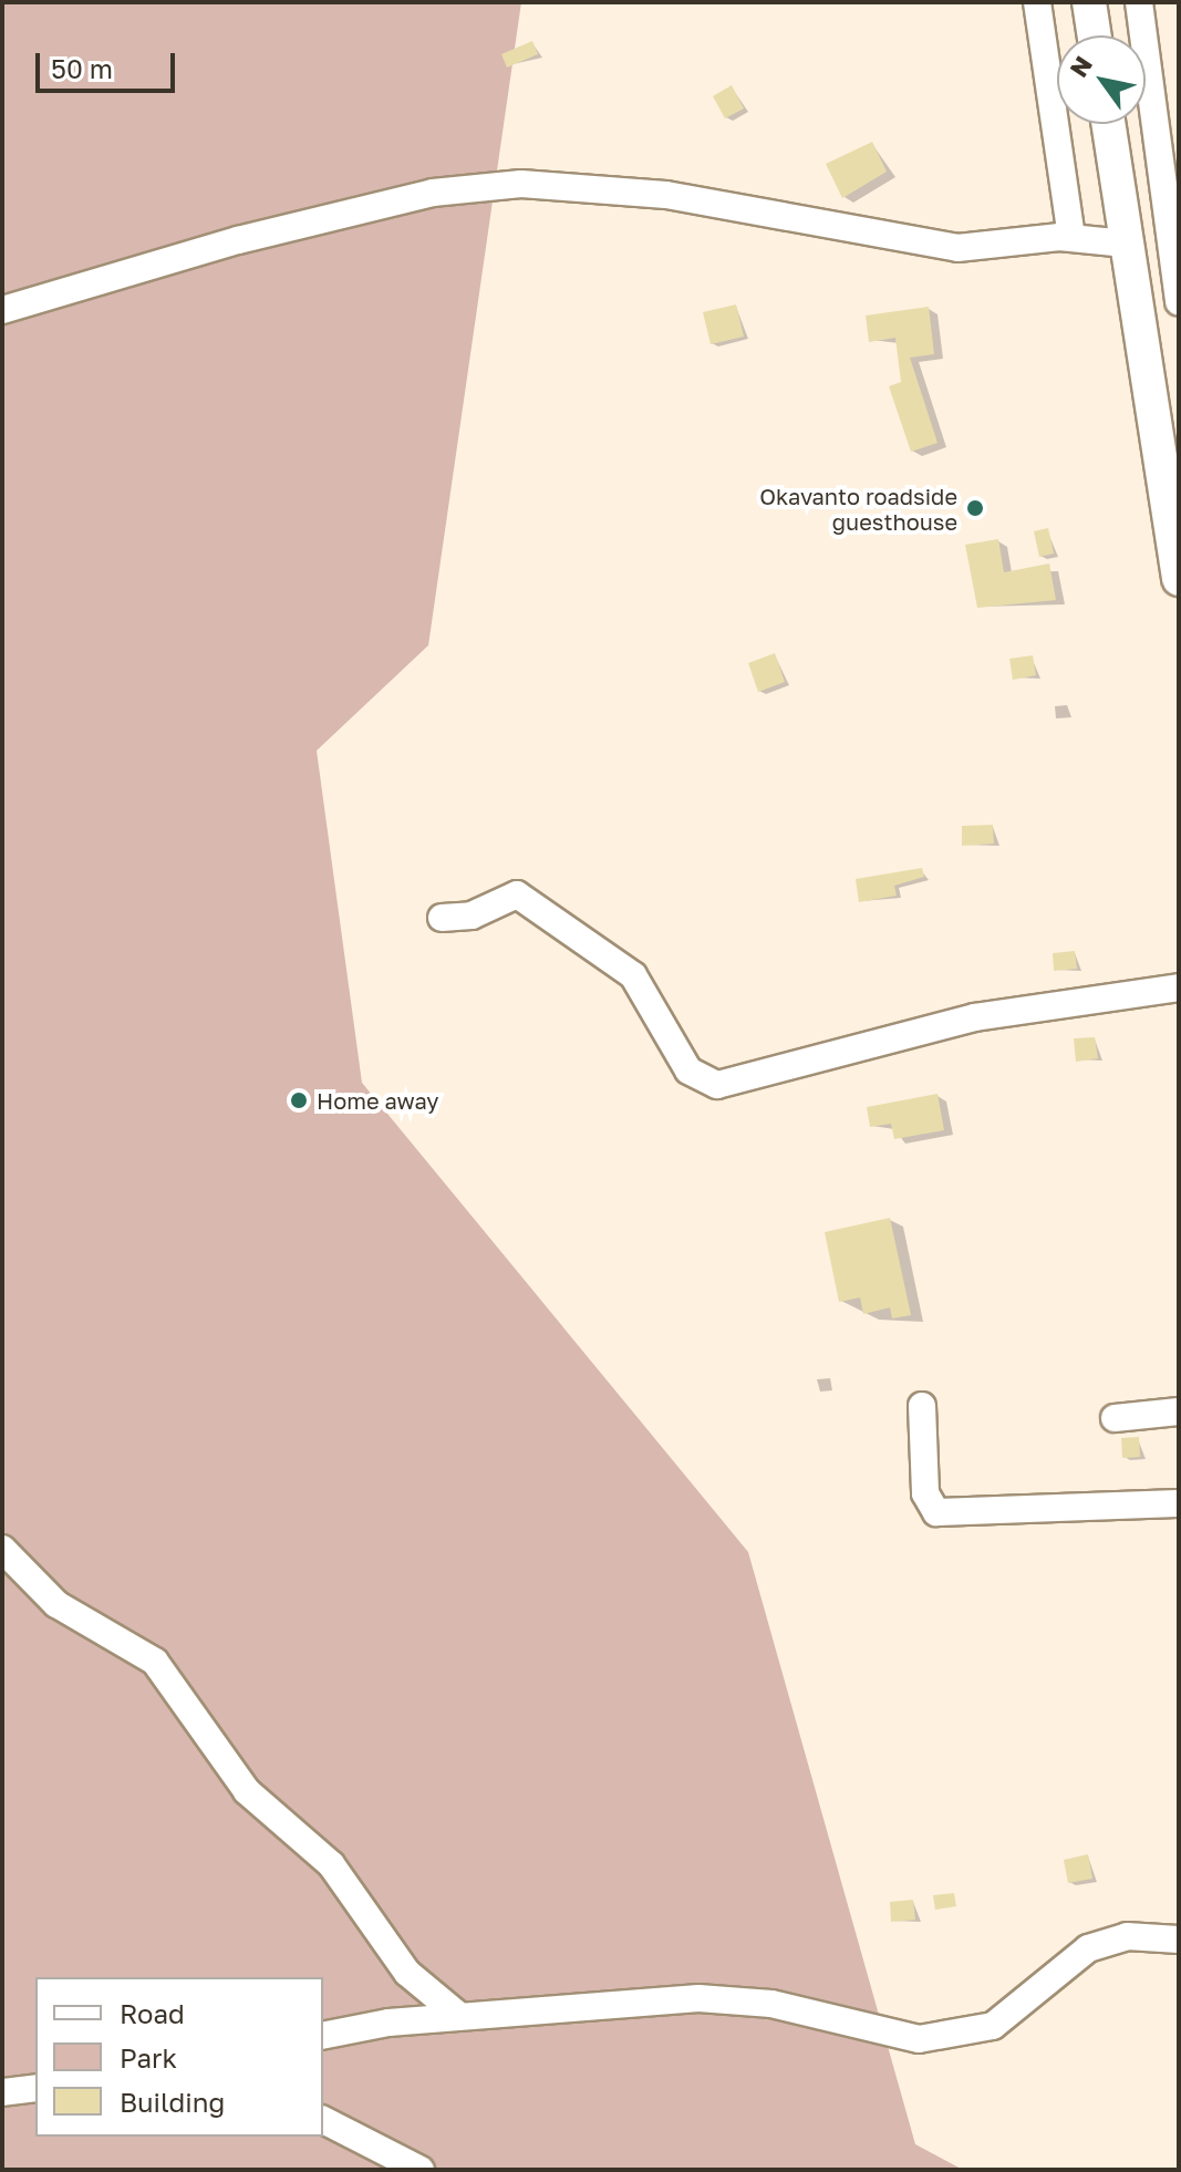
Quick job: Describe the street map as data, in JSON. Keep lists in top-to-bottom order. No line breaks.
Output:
{"places":["Okavanto roadside guesthouse","Home away"],"legend":["Road","Park","Building"],"scale_bar":"50 m","north":"top left"}
